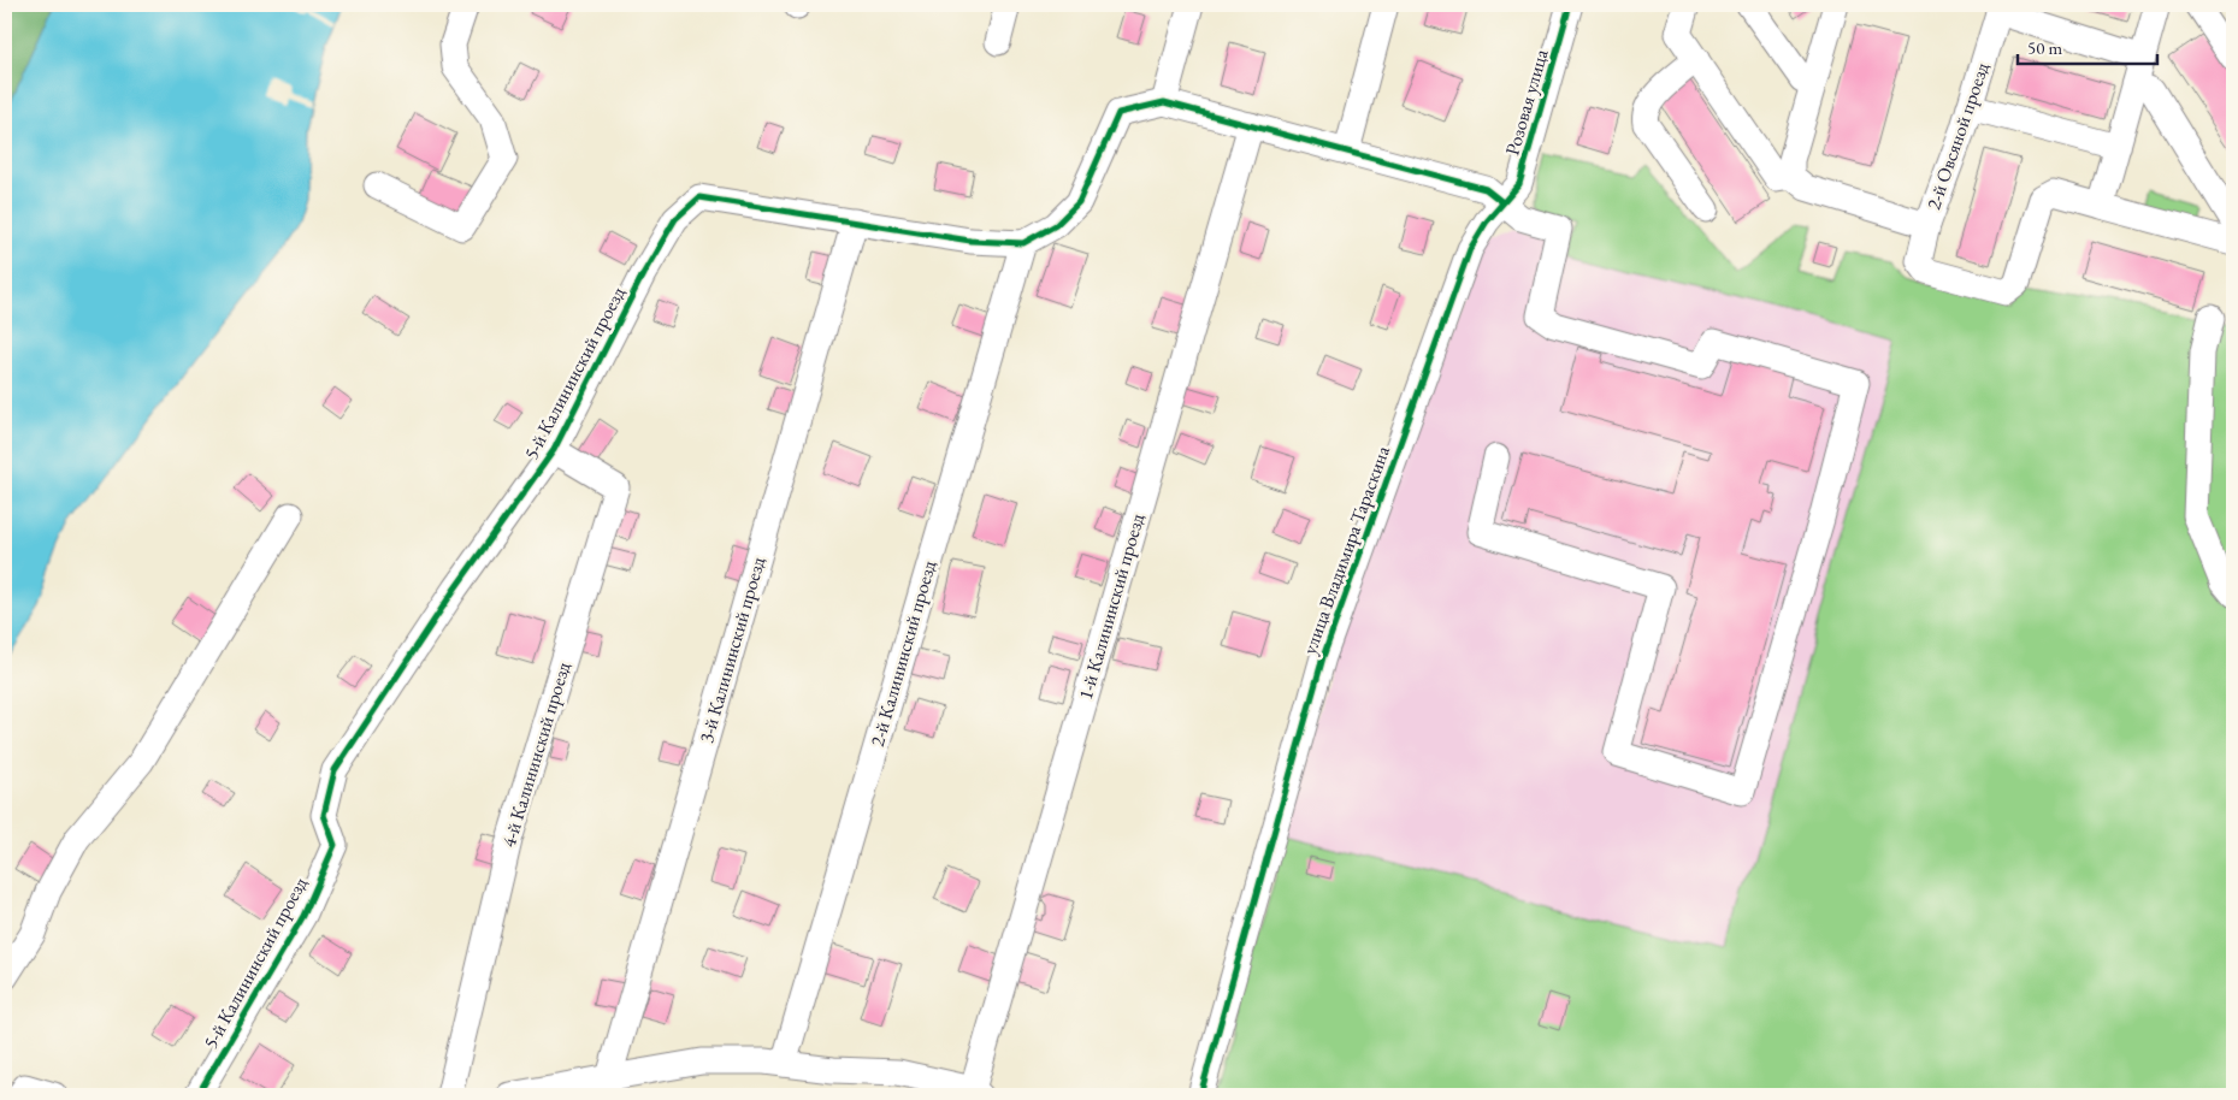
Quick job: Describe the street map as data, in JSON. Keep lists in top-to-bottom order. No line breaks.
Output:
{"streets":{"street":["Розовая улица","2-й Овсяной проезд","5-й Калининский проезд","улица Владимира Тараскина","1-й Калининский проезд","3-й Калининский проезд","2-й Калининский проезд","4-й Калининский проезд"]},"crossings":[["Розовая улица","улица Владимира Тараскина"],["5-й Калининский проезд","3-й Калининский проезд"],["5-й Калининский проезд","2-й Калининский проезд"],["5-й Калининский проезд","4-й Калининский проезд"]],"scale_bar":"50 m"}
